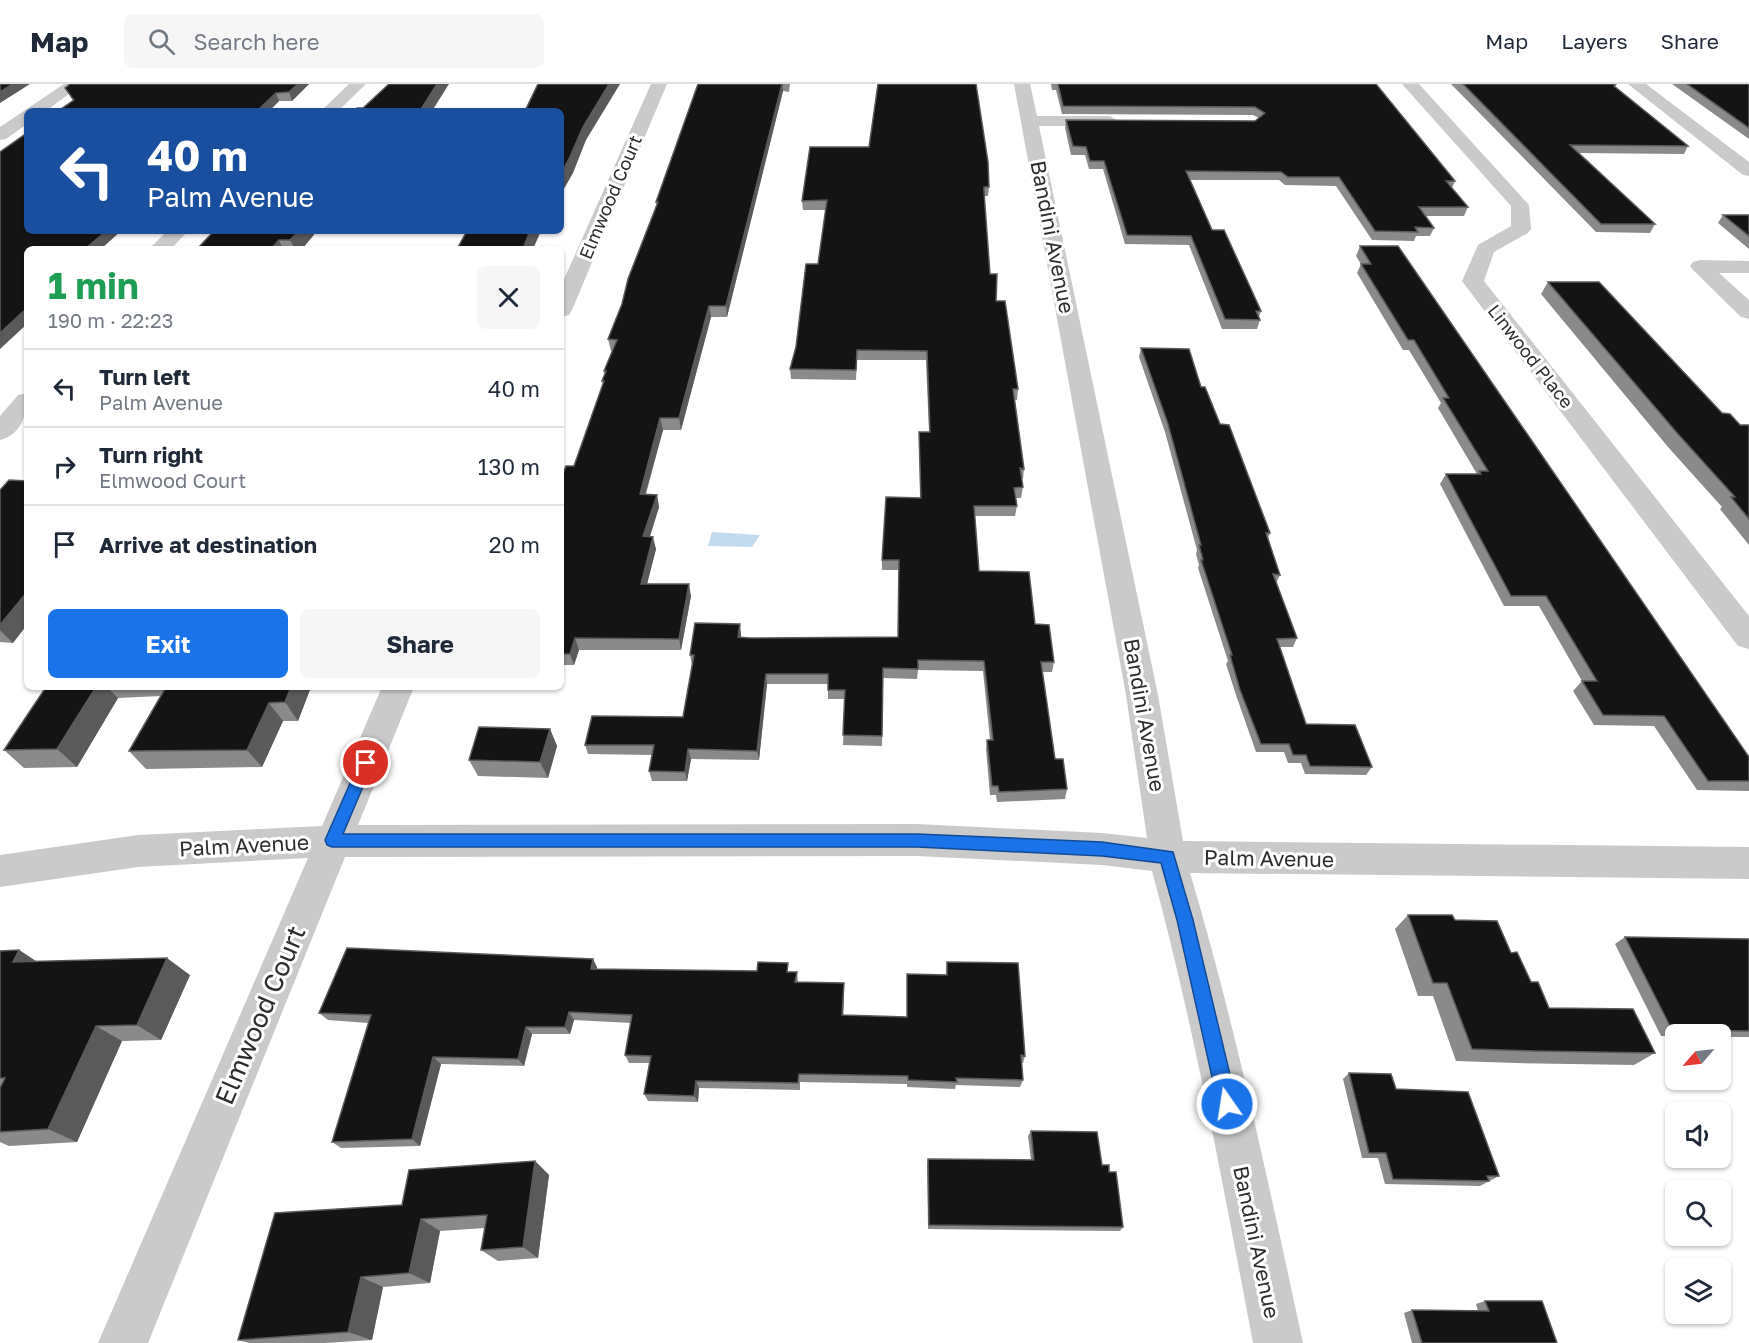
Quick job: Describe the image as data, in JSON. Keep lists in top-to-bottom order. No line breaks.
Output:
{"streets":{"street":["Elmwood Court","Bandini Avenue","Linwood Place","Palm Avenue"]},"crossings":[["Elmwood Court","Palm Avenue"],["Bandini Avenue","Palm Avenue"]],"north":"bottom left","page":{"header":"Map","search":"Search here","nav":["Map","Layers","Share"],"turn":["40 m","Palm Avenue"],"heading":["1 min","190 m · 22:23"],"list":[{"name":"Turn left","note":"Palm Avenue","value":"40 m"},{"name":"Turn right","note":"Elmwood Court","value":"130 m"},{"name":"Arrive at destination","value":"20 m"}],"buttons":["Exit","Share"]}}
